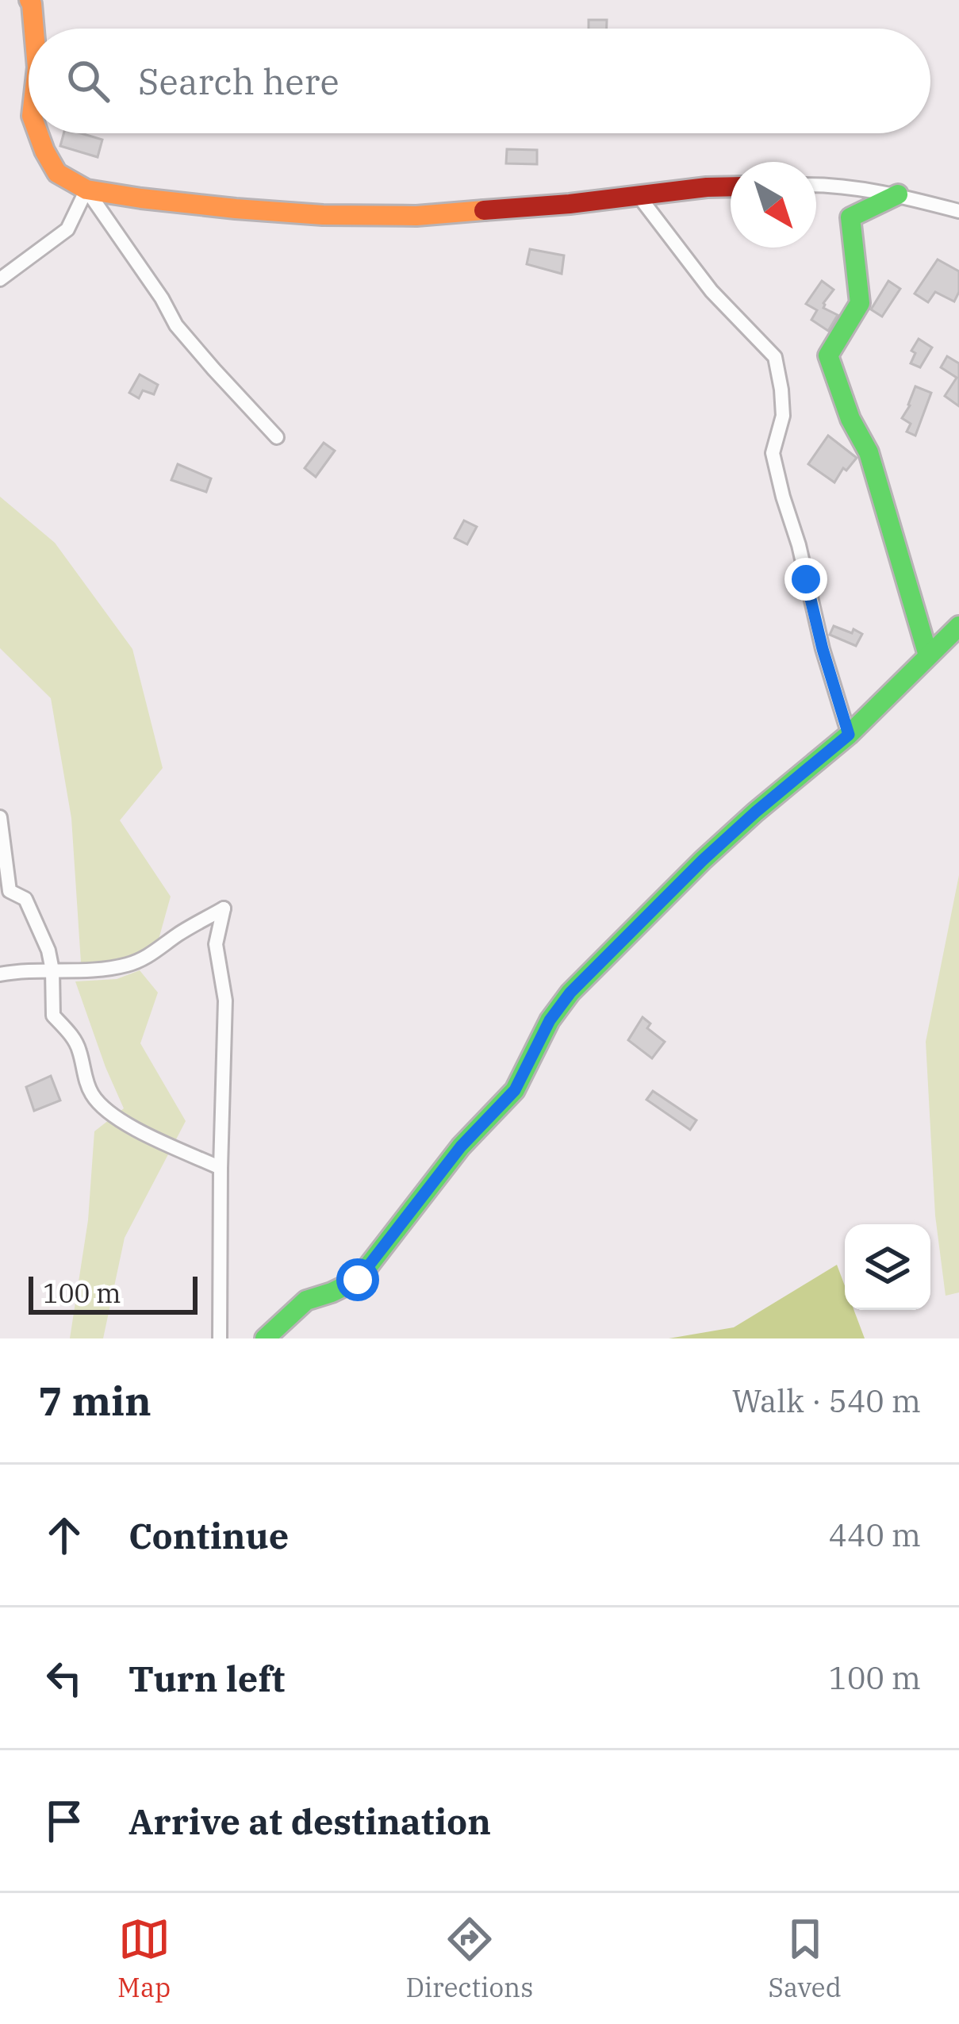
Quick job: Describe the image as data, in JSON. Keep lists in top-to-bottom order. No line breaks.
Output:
{"scale_bar":"100 m","north":"bottom right","page":{"search":"Search here","scale":"100 m","heading":["7 min","Walk · 540 m"],"list":[["Continue","440 m"],["Turn left","100 m"],"Arrive at destination"],"nav":["Map","Directions","Saved"]}}
